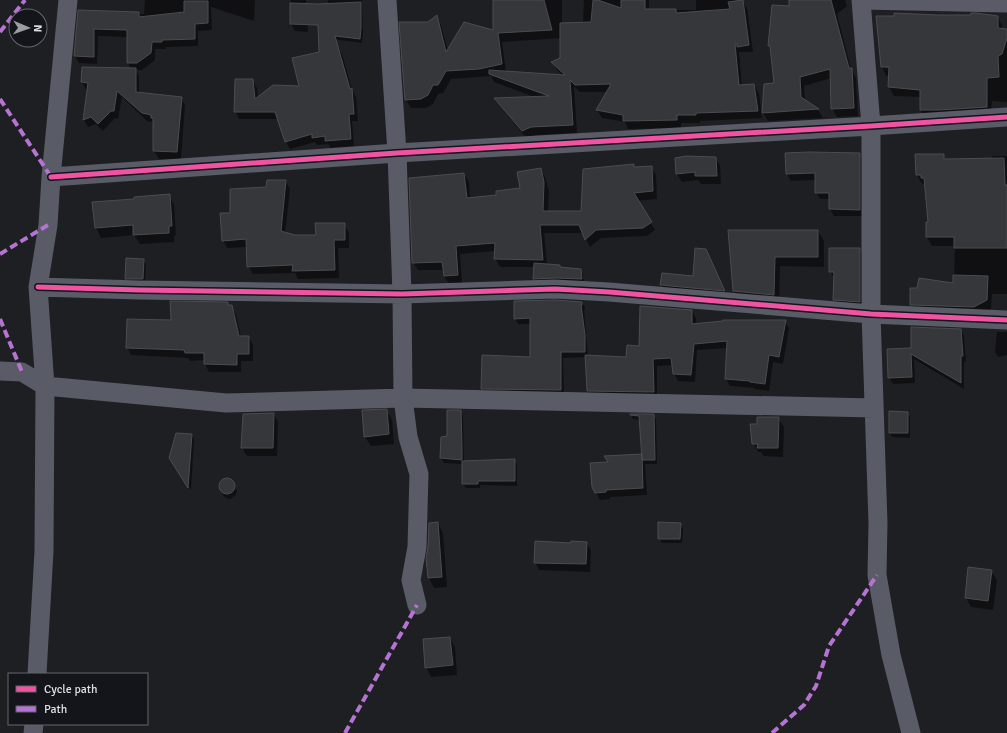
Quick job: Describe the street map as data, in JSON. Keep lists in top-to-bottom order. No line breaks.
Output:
{"legend":["Cycle path","Path"],"north":"right"}
